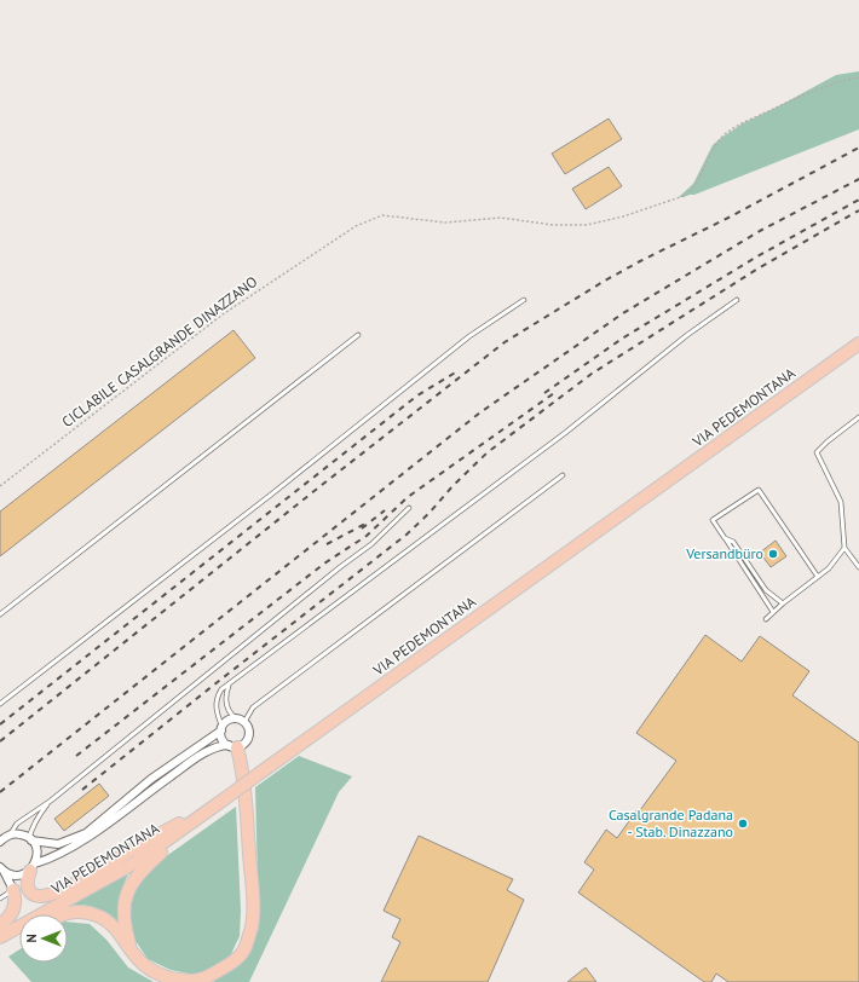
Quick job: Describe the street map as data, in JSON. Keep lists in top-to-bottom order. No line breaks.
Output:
{"streets":{"main road":["VIA PEDEMONTANA"],"path":["CICLABILE CASALGRANDE DINAZZANO"]},"places":["Versandbüro","Casalgrande Padana - Stab. Dinazzano"],"north":"left"}
